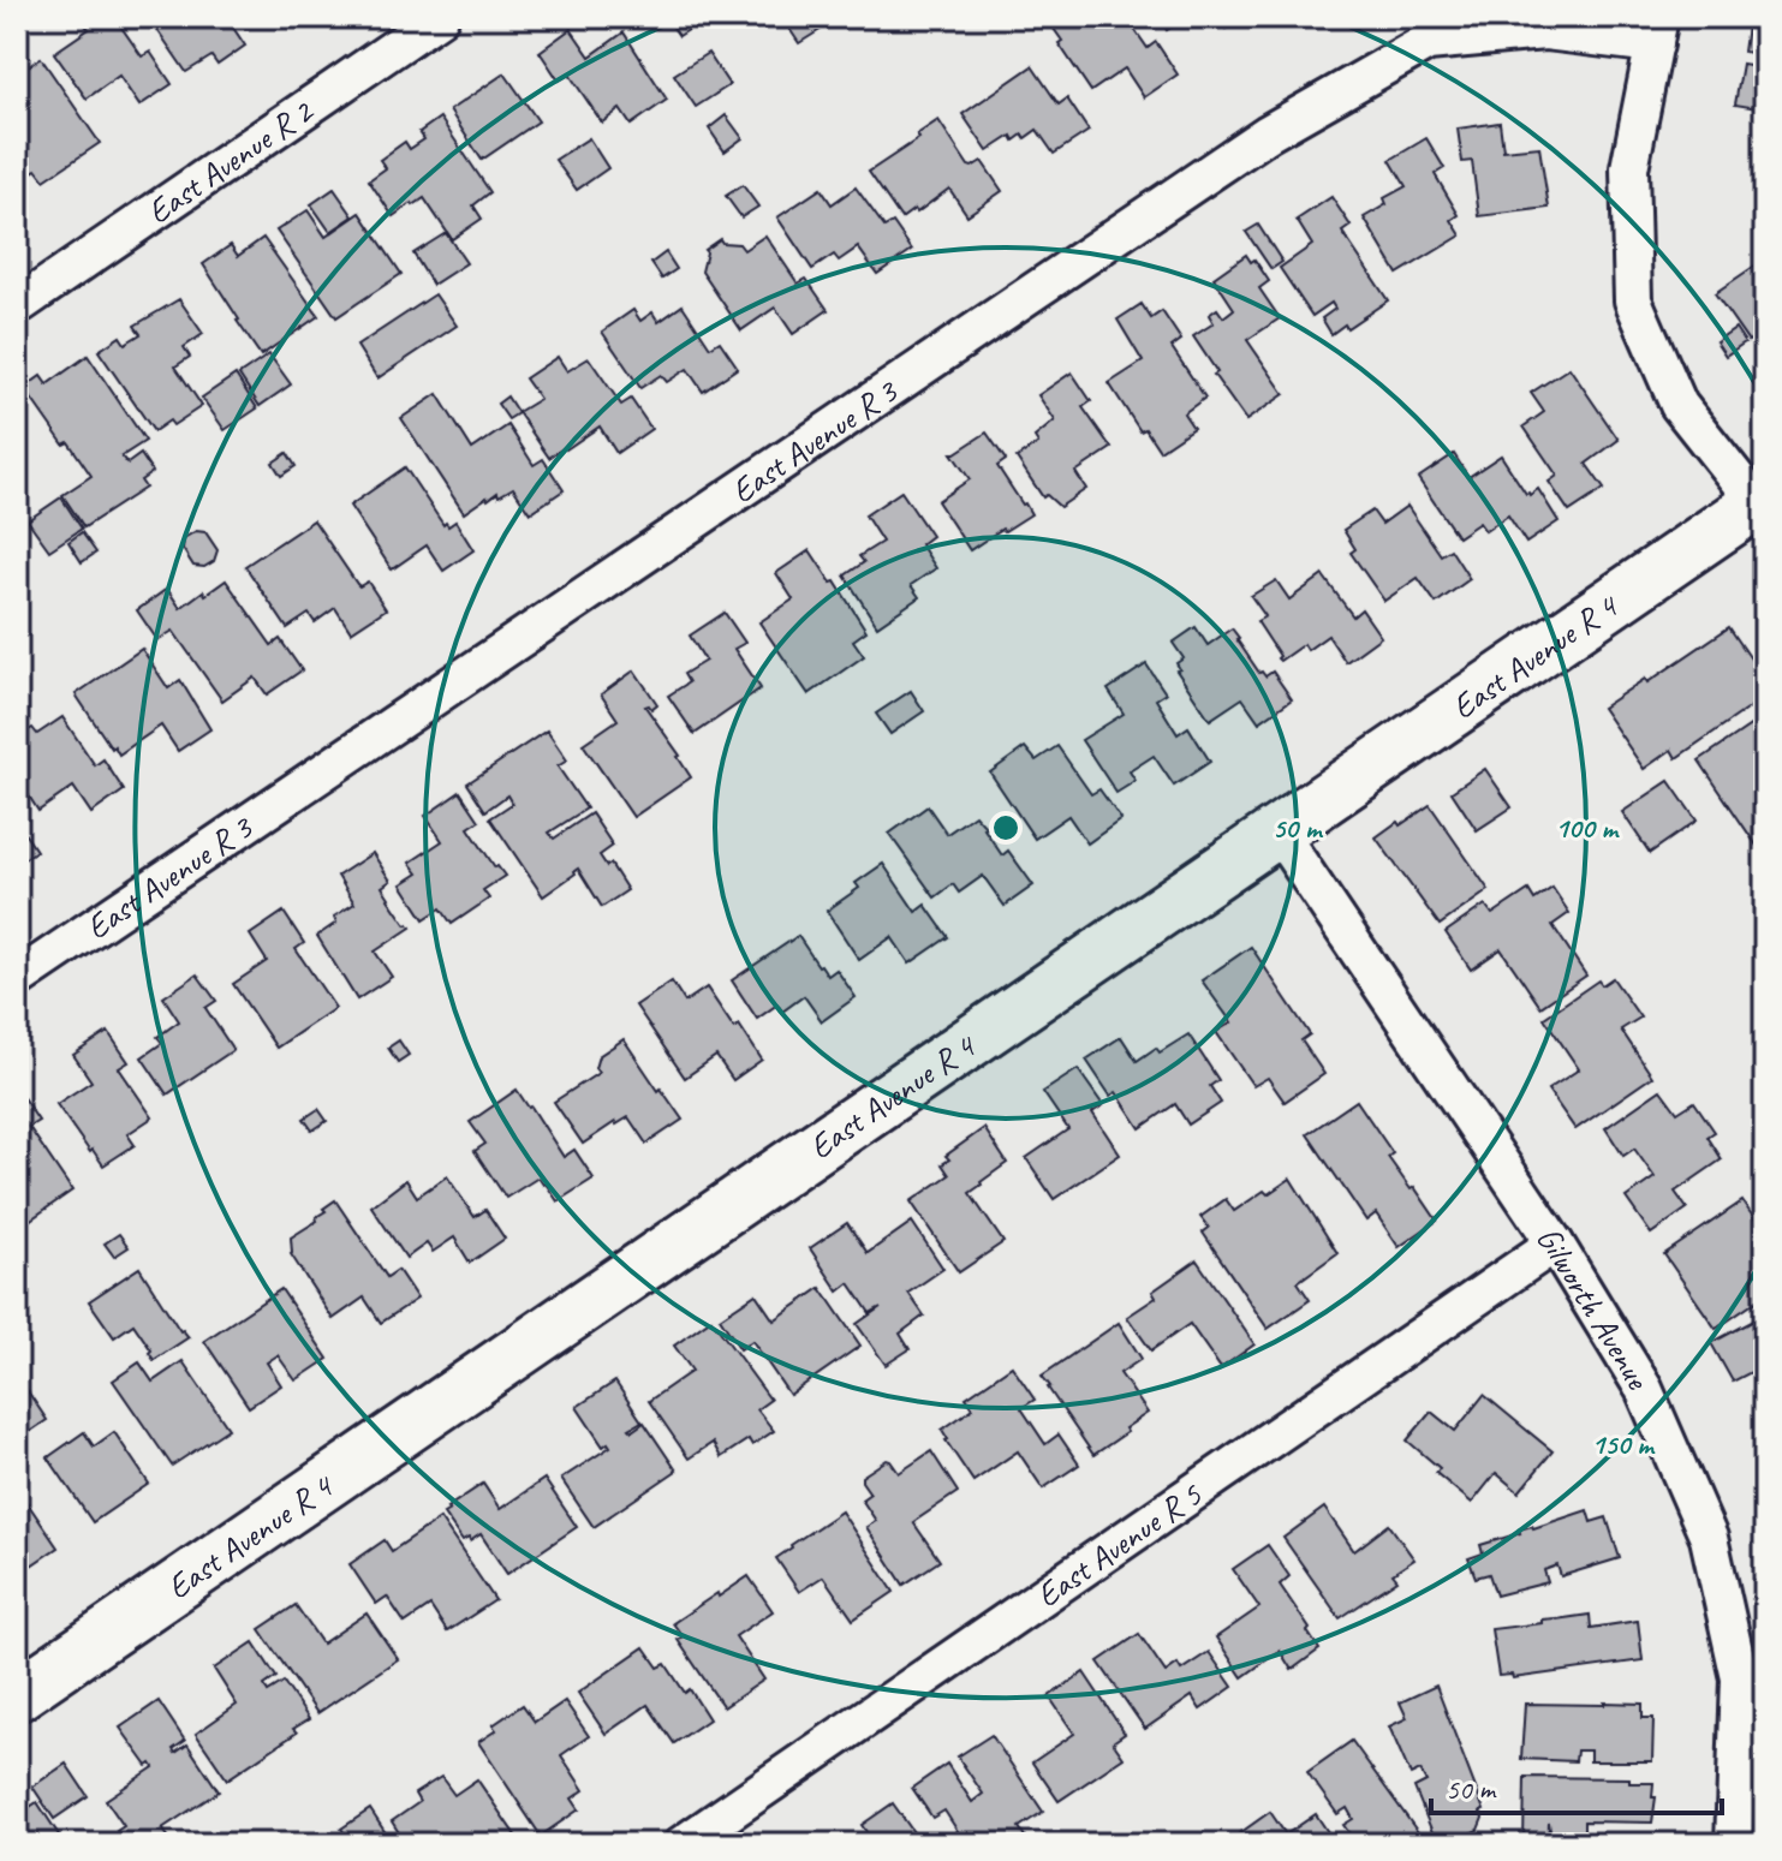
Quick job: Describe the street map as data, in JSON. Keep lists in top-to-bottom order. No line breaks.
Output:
{"streets":{"street":["East Avenue R 2","East Avenue R 3","East Avenue R 4","Gilworth Avenue","East Avenue R 5"]},"crossings":[["East Avenue R 4","Gilworth Avenue"],["Gilworth Avenue","East Avenue R 5"]],"scale_bar":"50 m","rings":["50 m","100 m","150 m"]}
